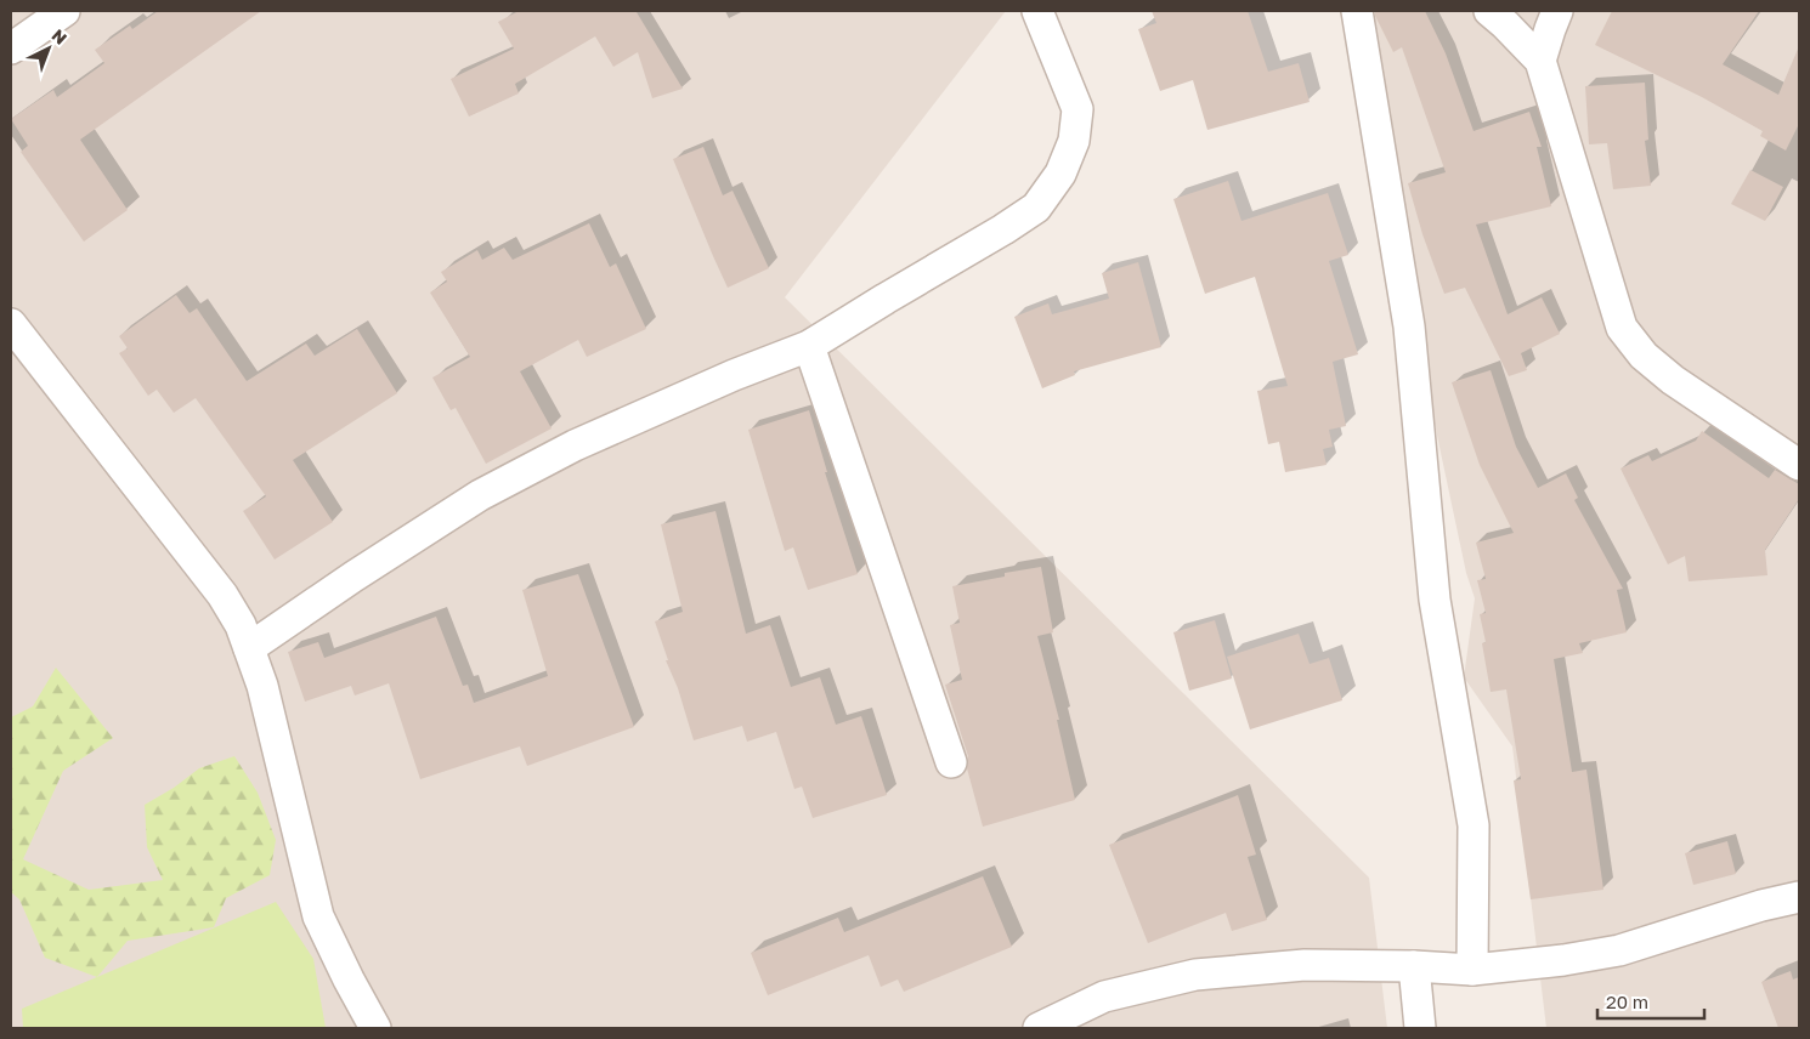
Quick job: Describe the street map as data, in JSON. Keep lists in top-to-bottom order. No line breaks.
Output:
{"scale_bar":"20 m","north":"top right"}
